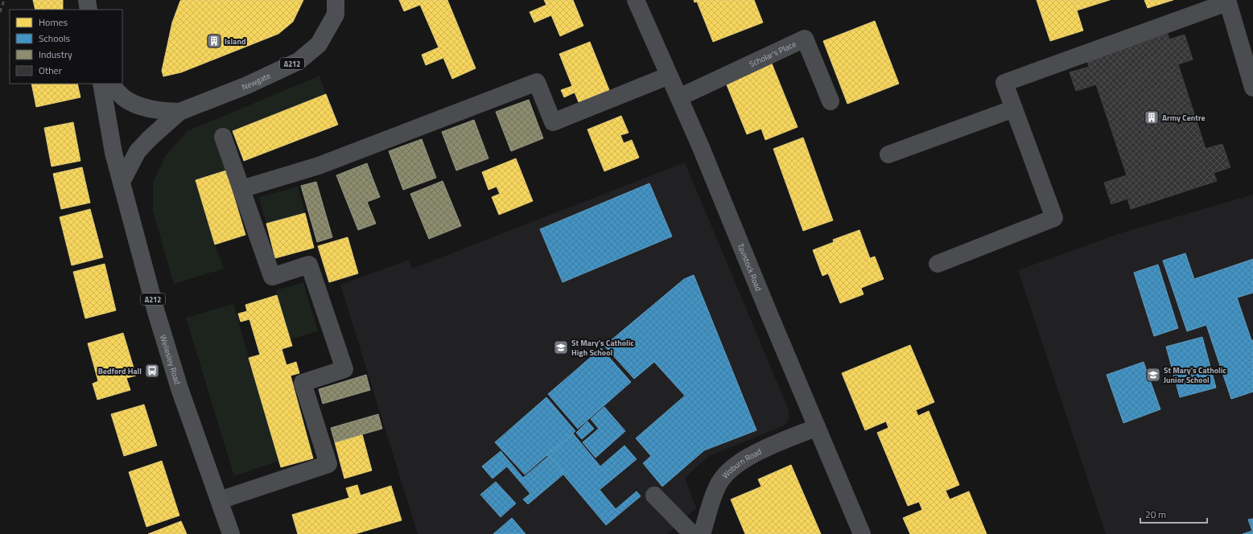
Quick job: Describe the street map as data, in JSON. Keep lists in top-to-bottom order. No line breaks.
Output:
{"streets":{"main road":["A212","Newgate","Wellesley Road"],"street":["Scholar's Place","Tavistock Road","Woburn Road"]},"crossings":[["Scholar's Place","Tavistock Road"],["A212","Newgate"],["A212","Wellesley Road"],["Tavistock Road","Woburn Road"]],"places":{"building":["Island","Army Centre"],"school or university":["St Mary's Catholic High School","St Mary's Catholic Junior School"],"bus stop":["Bedford Hall"]},"legend":["Homes","Schools","Industry","Other"],"scale_bar":"20 m"}
